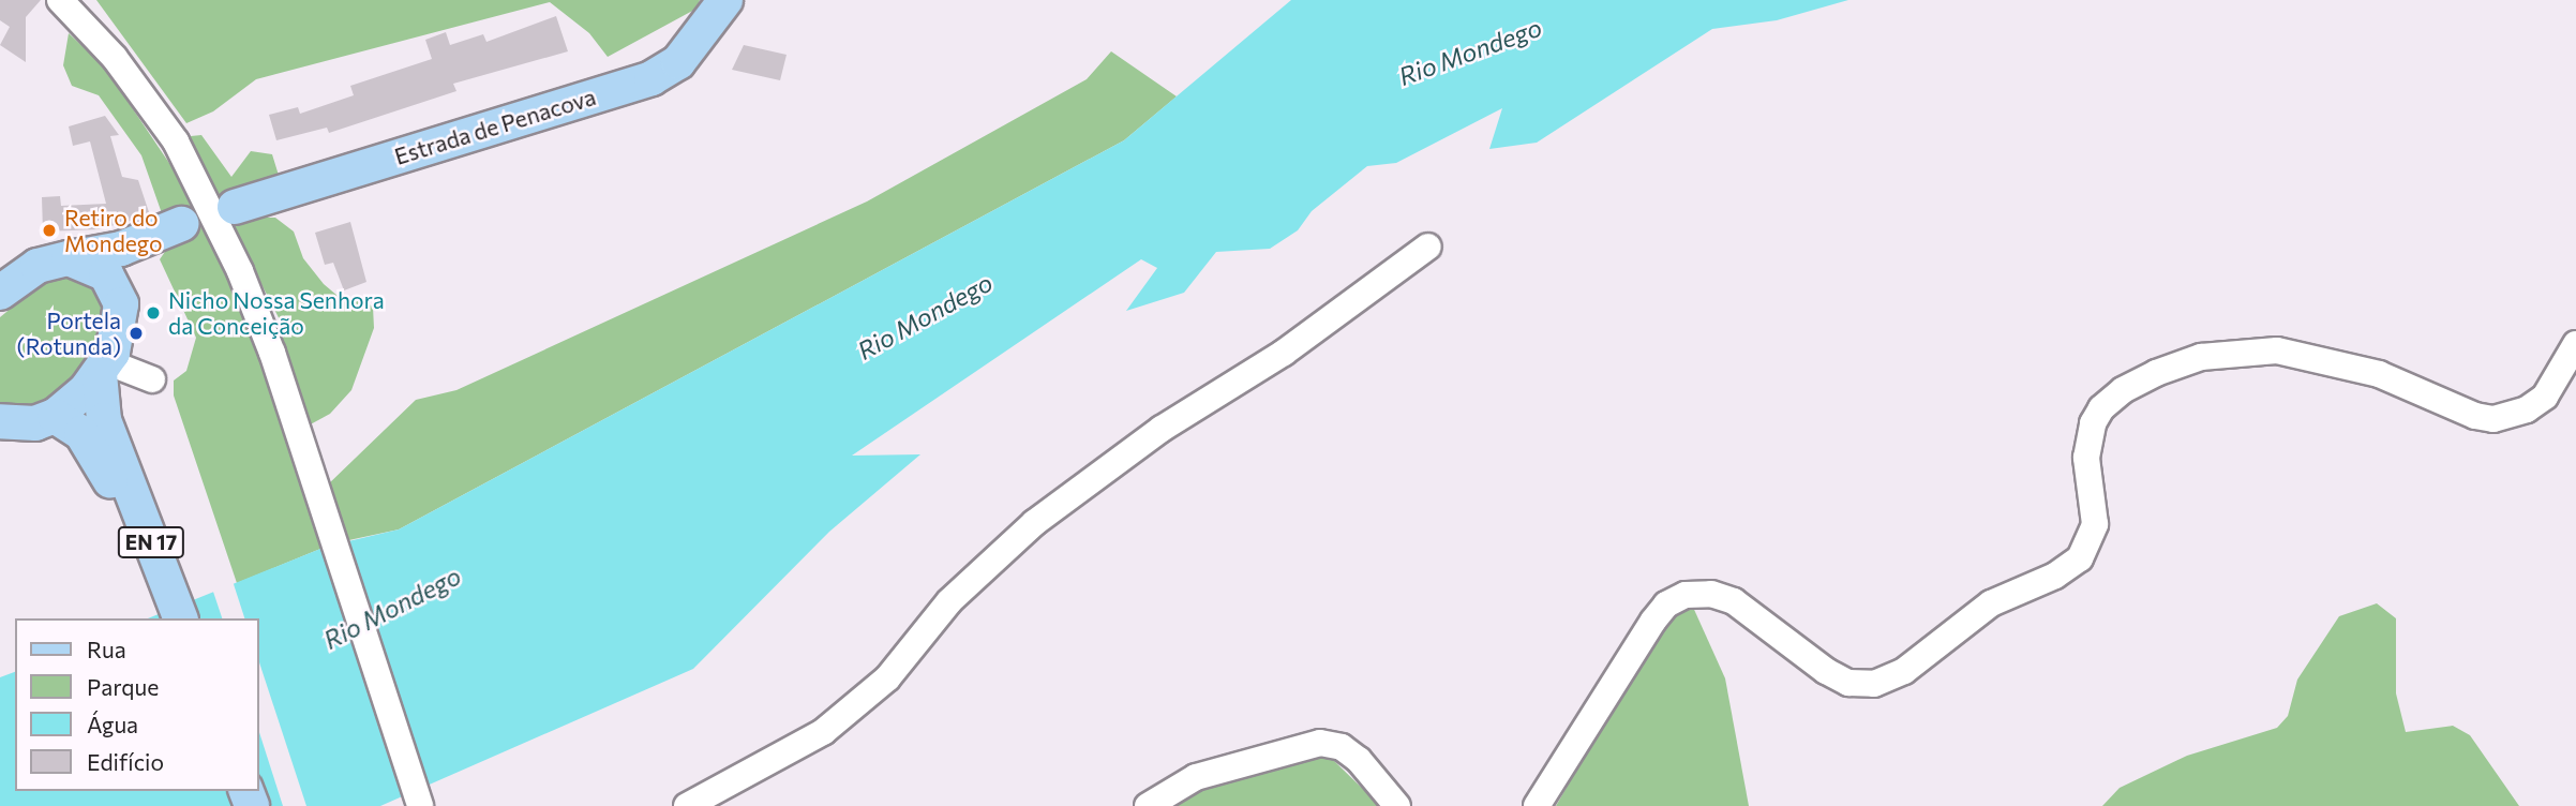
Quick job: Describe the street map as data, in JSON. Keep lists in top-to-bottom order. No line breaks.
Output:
{"streets":{"main road":["Estrada de Penacova","EN 17"]},"water":["Rio Mondego"],"places":["Retiro do Mondego","Nicho Nossa Senhora da Conceição","Portela (Rotunda)"],"legend":["Rua","Parque","Água","Edifício"]}
